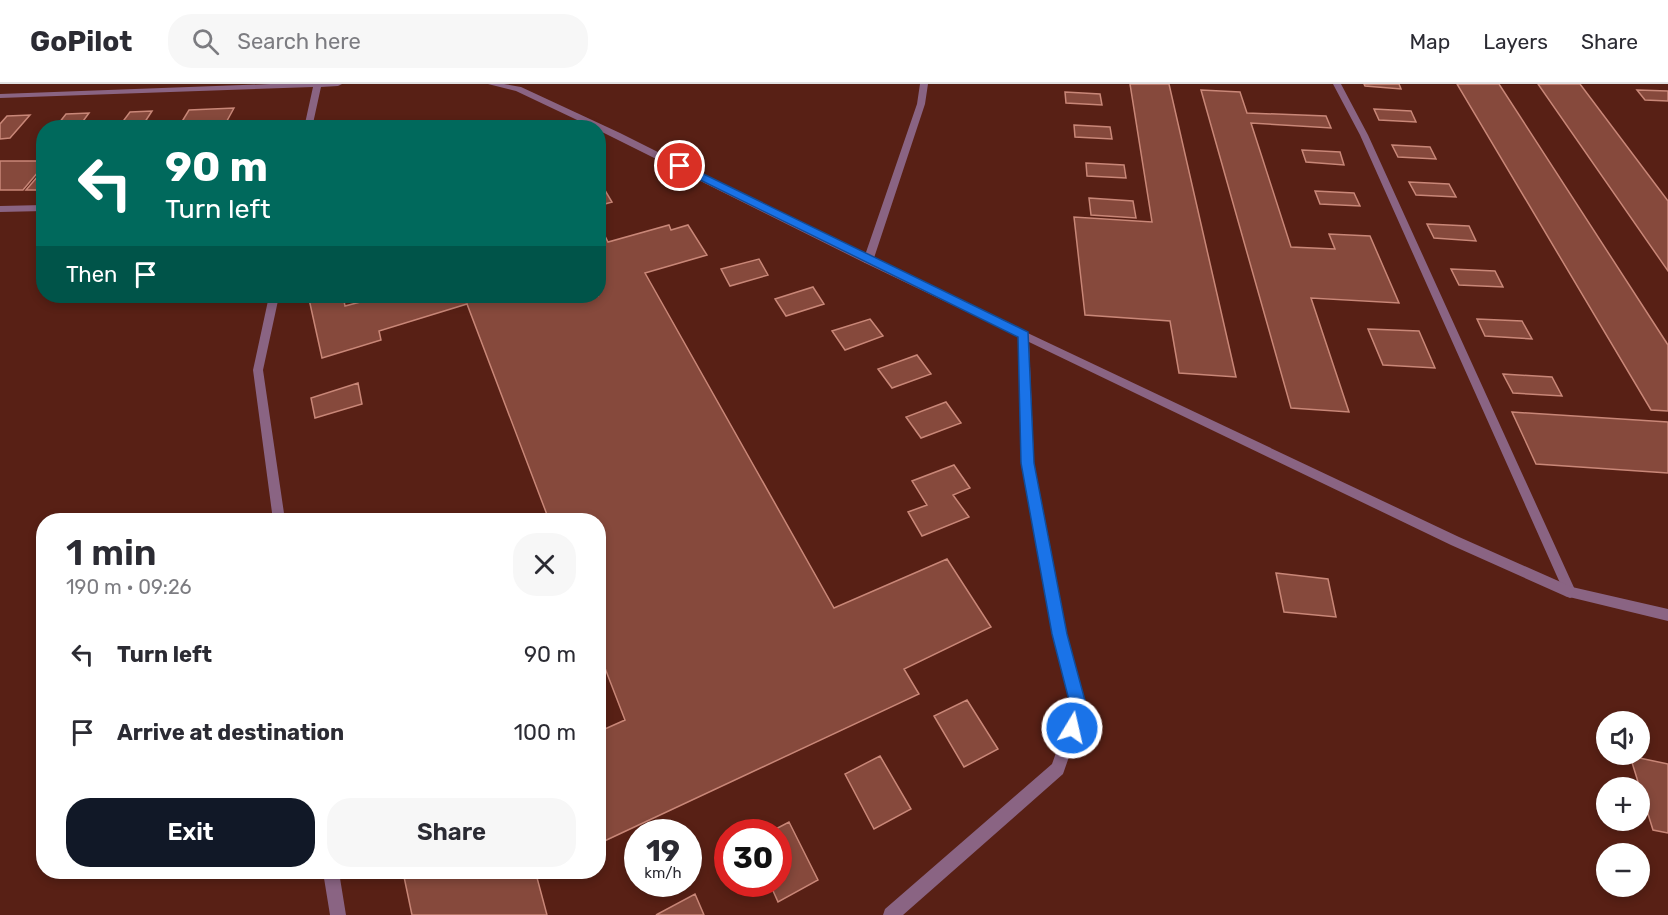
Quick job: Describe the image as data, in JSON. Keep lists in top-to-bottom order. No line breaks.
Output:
{"page":{"header":"GoPilot","search":"Search here","nav":["Map","Layers","Share"],"turn":["90 m","Turn left"],"then":"Then","heading":["1 min","190 m · 09:26"],"list":[{"name":"Turn left","value":"90 m"},{"name":"Arrive at destination","value":"100 m"}],"map_buttons":["+","−"],"buttons":["Exit","Share"],"speed":"19 km/h","limit":"30"}}
